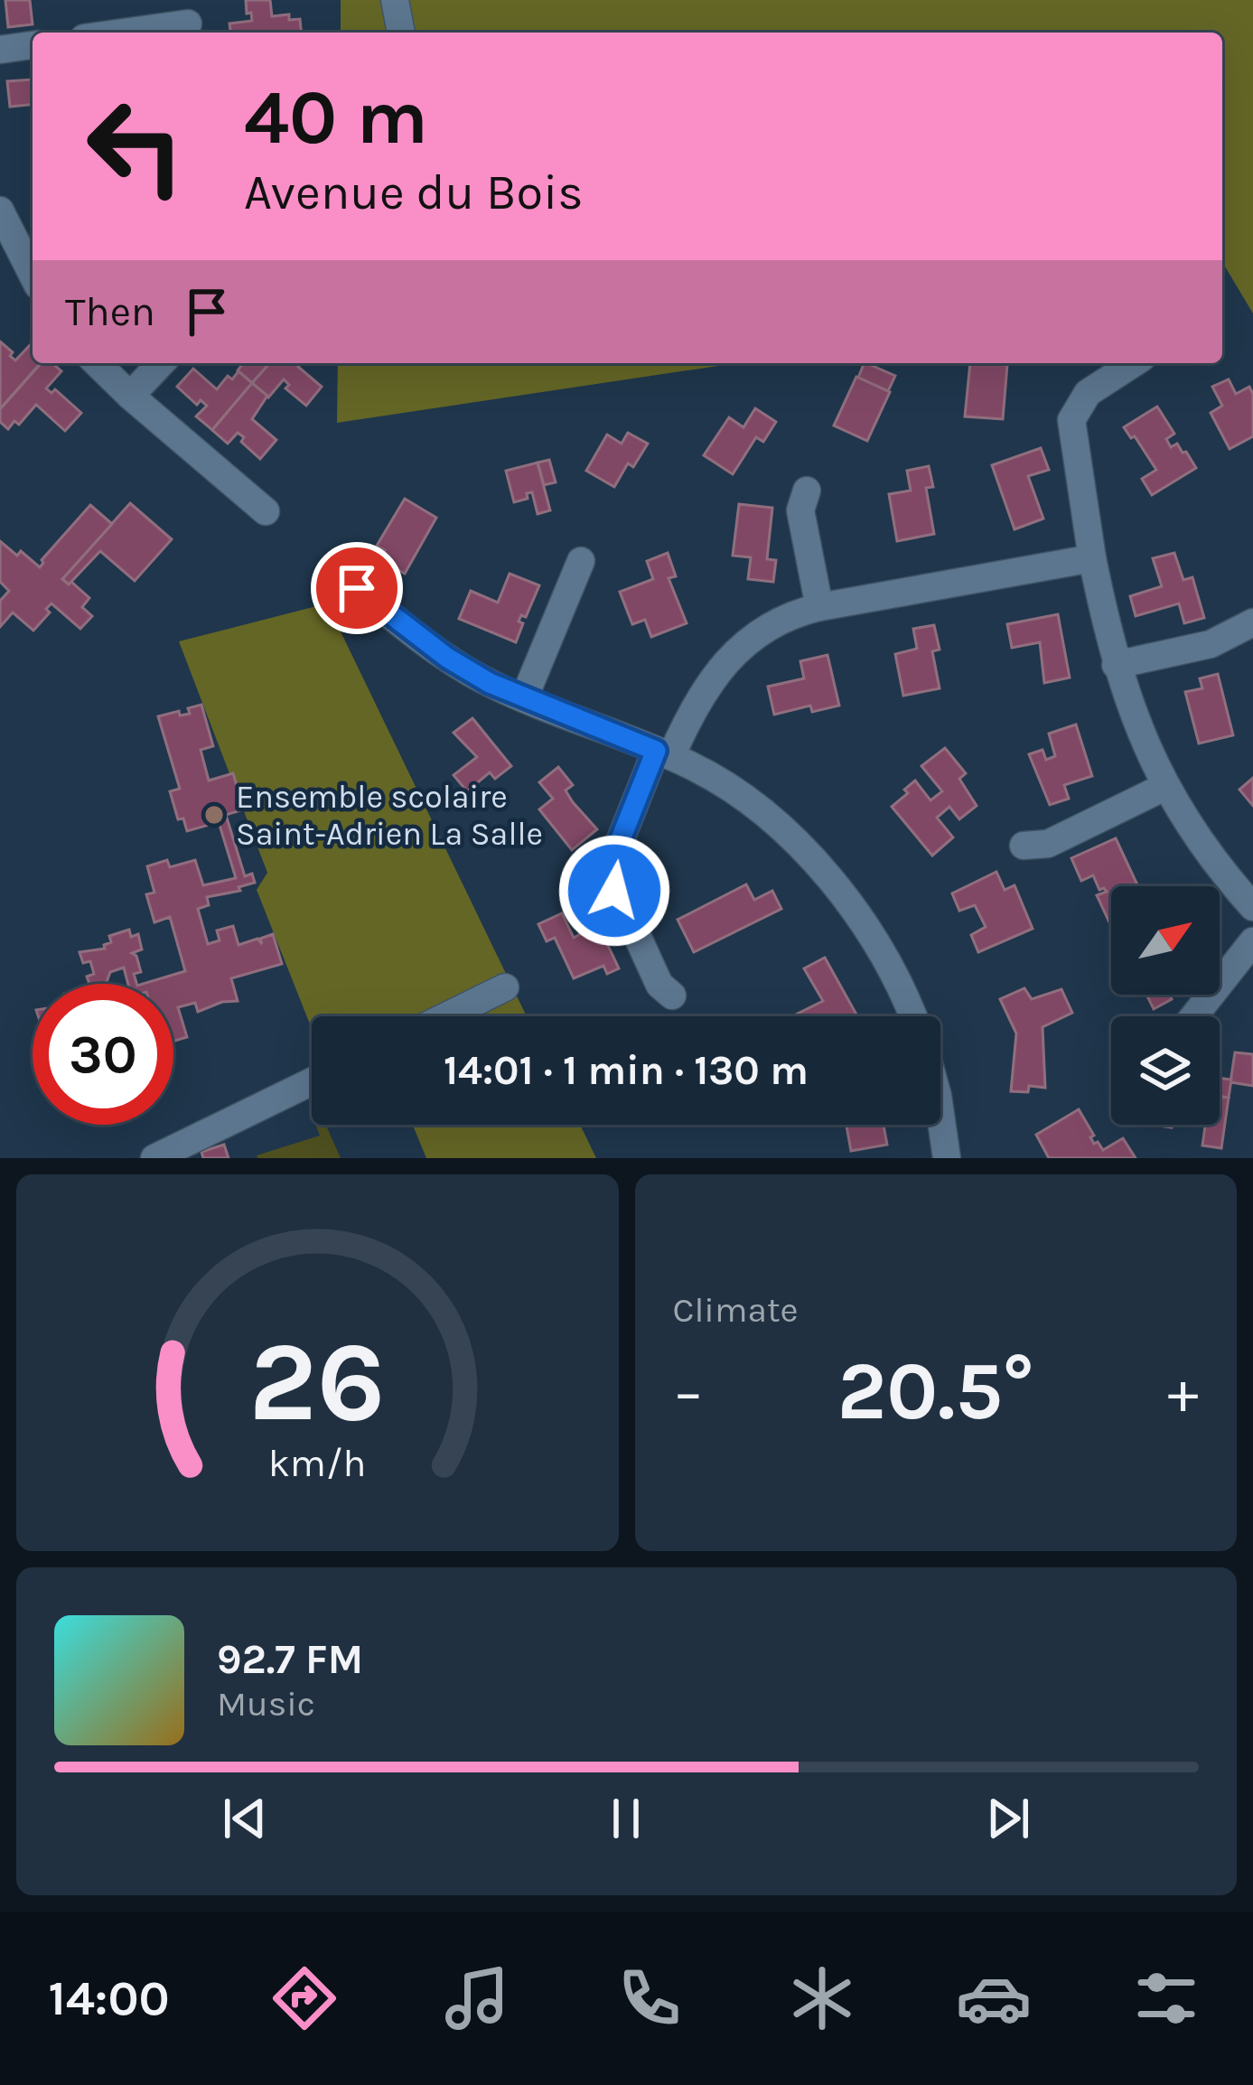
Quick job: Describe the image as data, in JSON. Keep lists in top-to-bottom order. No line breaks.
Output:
{"places":["Ensemble scolaire Saint-Adrien La Salle"],"north":"top right","page":{"turn":["40 m","Avenue du Bois"],"then":"Then","limit":"30","trip":"14:01 · 1 min · 130 m","tile":"Climate","heat":["−","20.5°","+"],"song":["92.7 FM","Music"],"tabs":"14:00","gauge":["26","km/h"]}}
